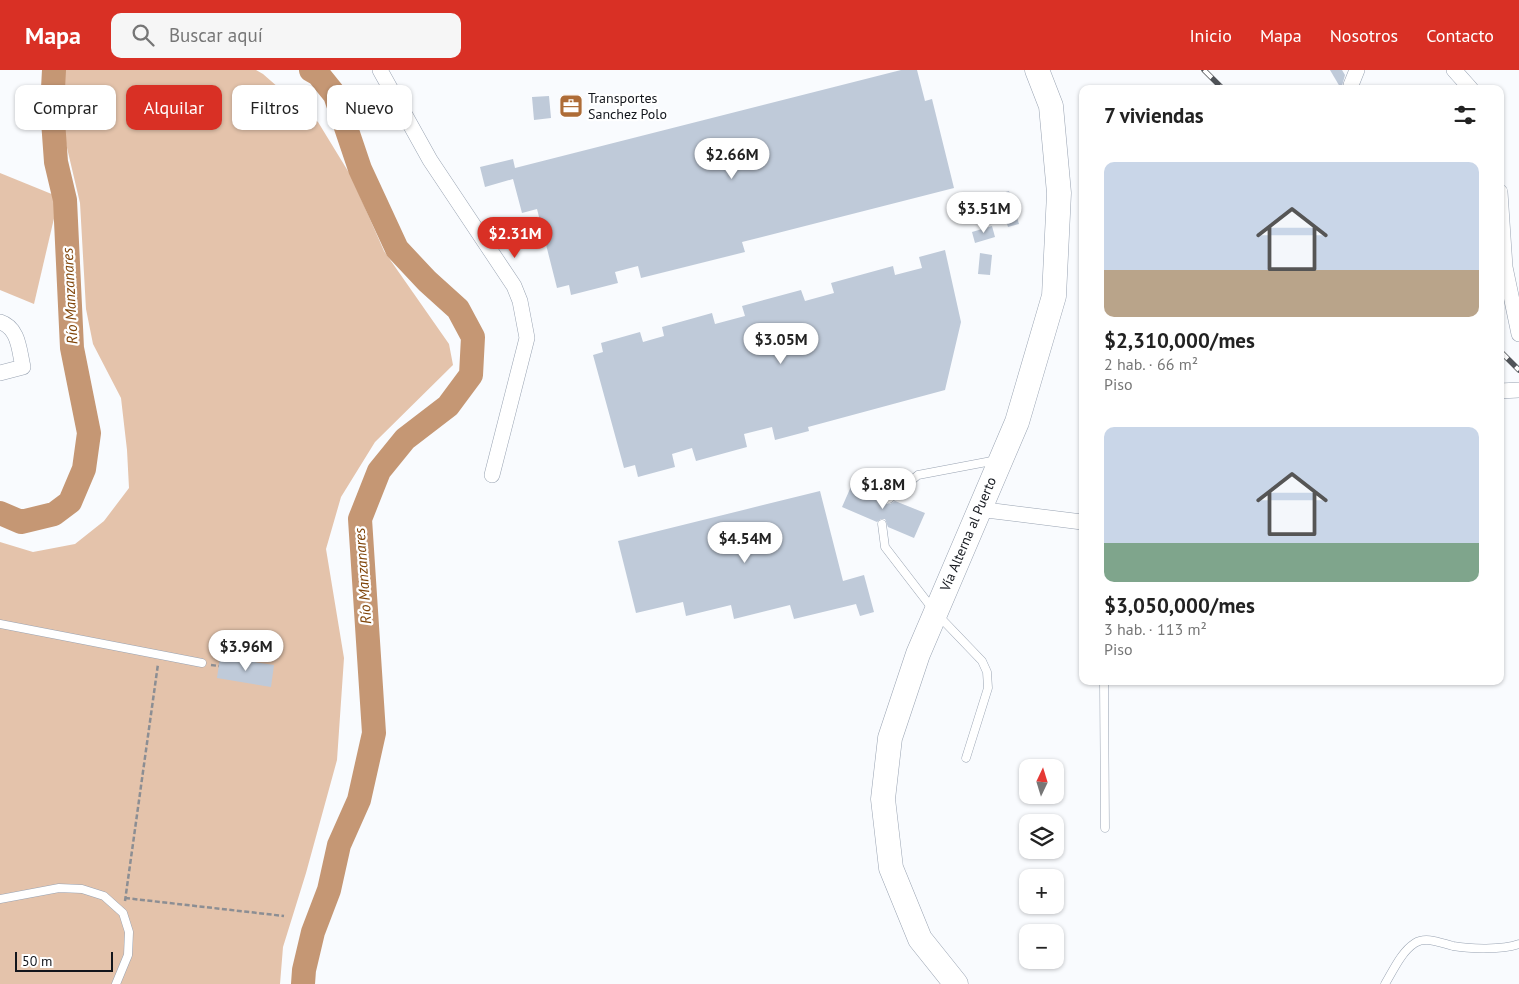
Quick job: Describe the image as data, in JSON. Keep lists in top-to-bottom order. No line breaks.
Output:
{"streets":{"main road":["Vía Alterna al Puerto"]},"water":["Río Manzanares"],"places":{"office":["Transportes Sanchez Polo"]},"scale_bar":"50 m","north":"top","page":{"header":"Mapa","search":"Buscar aquí","nav":["Inicio","Mapa","Nosotros","Contacto"],"chip":["Comprar","Alquilar","Filtros","Nuevo"],"heading":"7 viviendas","price":["$2.66M","$3.51M","$2.31M","$3.05M","$1.8M","$4.54M","$3.96M"],"list":[{"name":"$2,310,000/mes","note":"2 hab. · 66 m² · Piso"},{"name":"$3,050,000/mes","note":"3 hab. · 113 m² · Piso"}],"map_buttons":["+","−"],"scale":"50 m"}}
